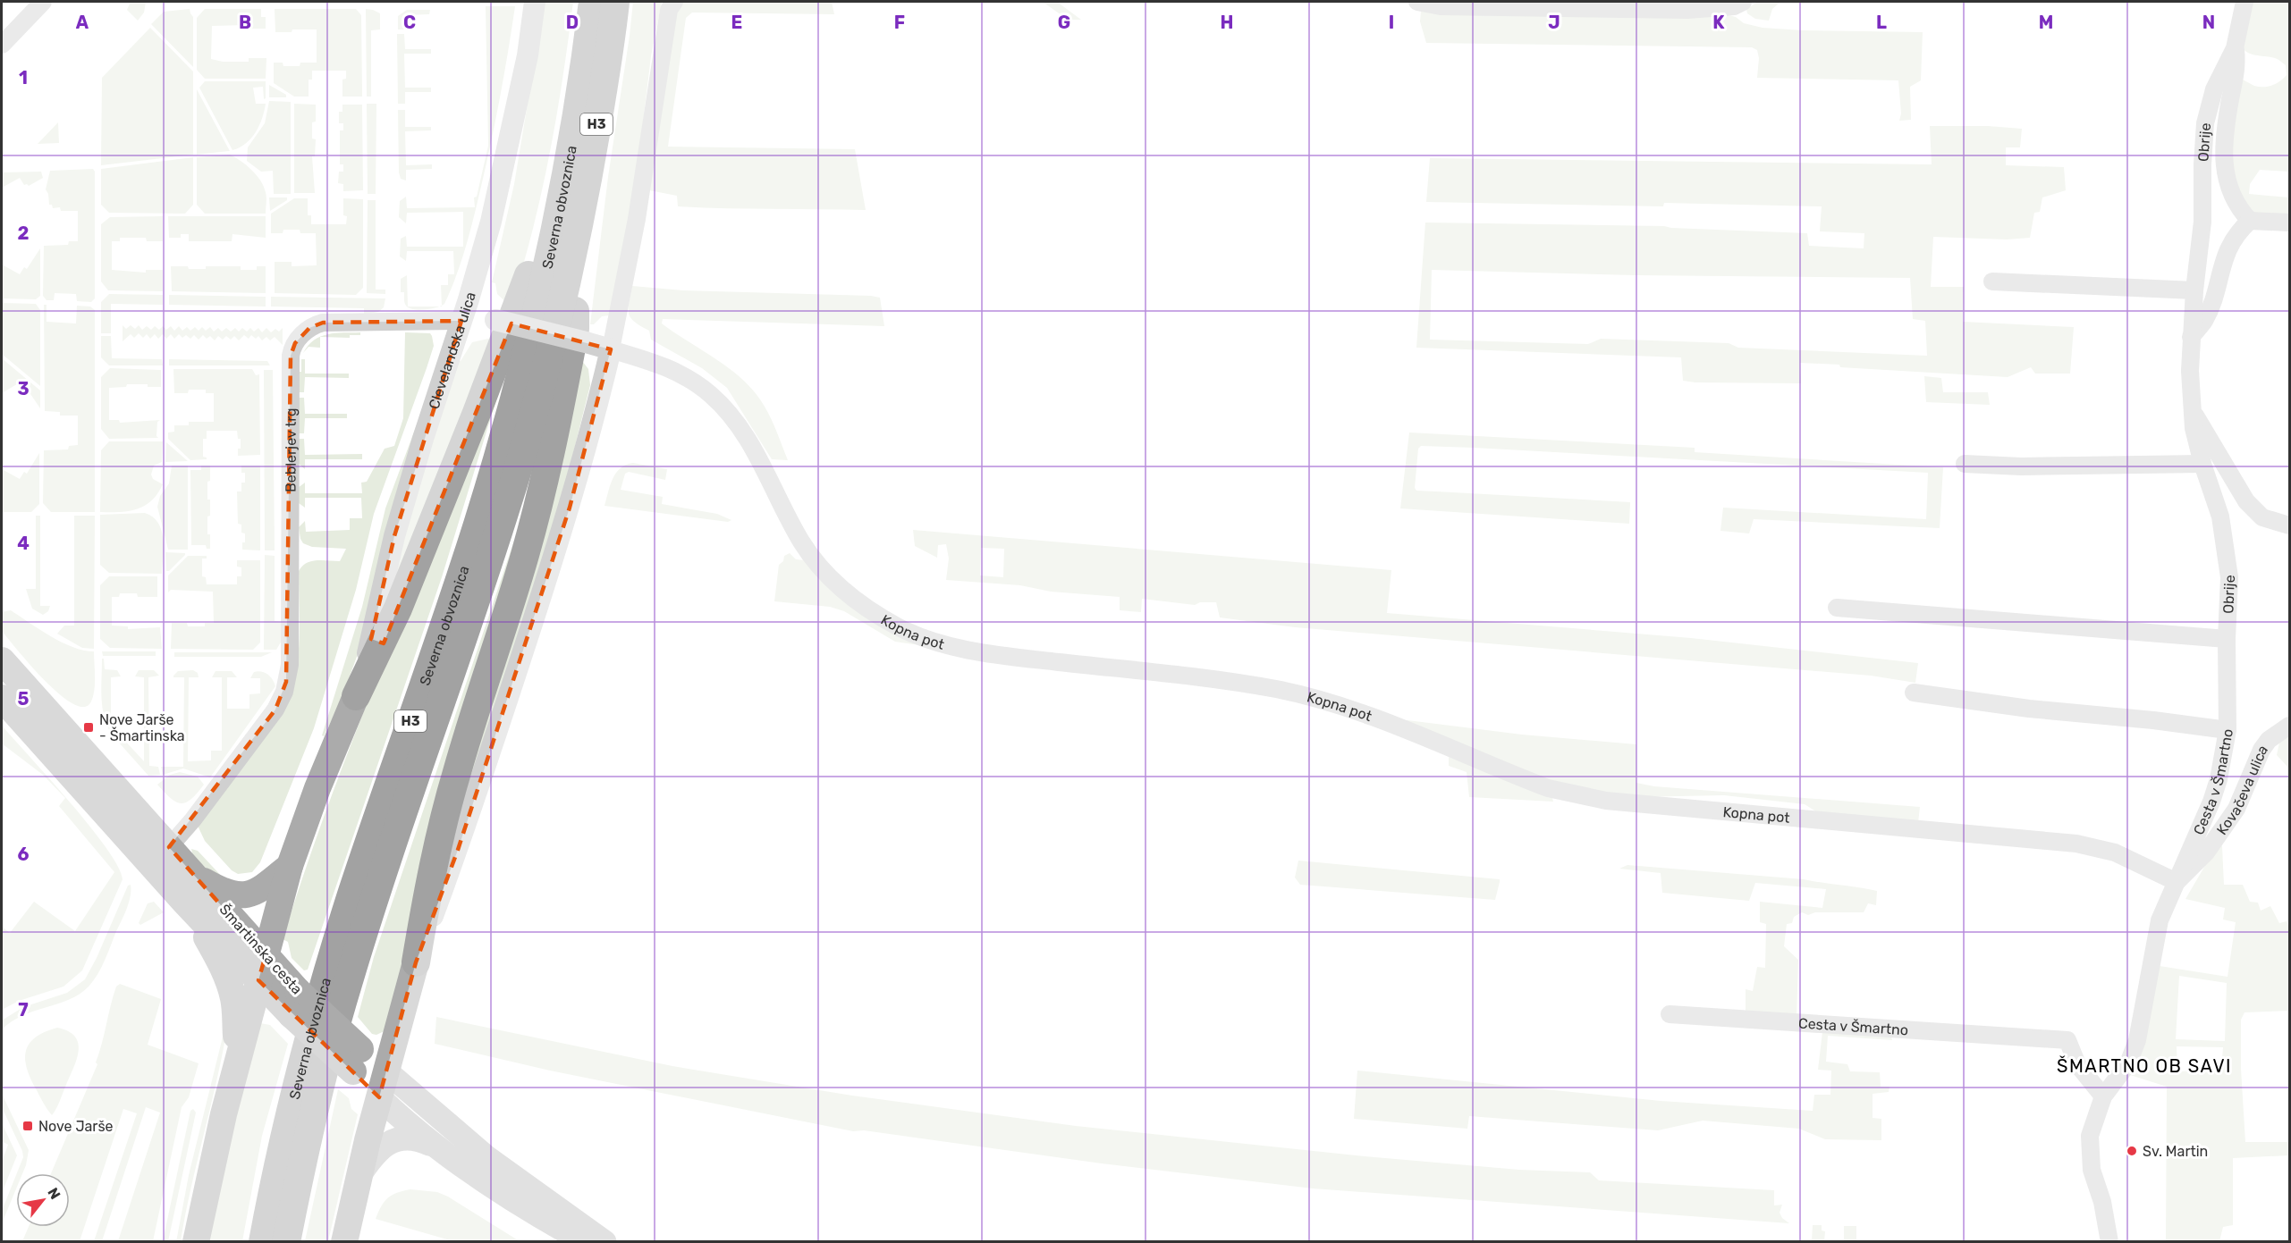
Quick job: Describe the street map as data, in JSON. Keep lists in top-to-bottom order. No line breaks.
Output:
{"streets":{"highway":["H3","Severna obvoznica"],"main road":["Šmartinska cesta"],"street":["Obrije","Clevelandska ulica","Beblerjev trg","Kopna pot","Cesta v Šmartno","Kovačeva ulica"]},"crossings":[["Obrije","Cesta v Šmartno"],["Clevelandska ulica","Beblerjev trg"],["Beblerjev trg","Kopna pot"],["Beblerjev trg","Šmartinska cesta"],["Kopna pot","Cesta v Šmartno"],["Kopna pot","Kovačeva ulica"],["Cesta v Šmartno","Kovačeva ulica"]],"districts":["ŠMARTNO OB SAVI"],"places":{"transit":["Nove Jarše - Šmartinska","Nove Jarše"],"other":["Sv. Martin"]},"north":"top right","grid":{"columns":["A","B","C","D","E","F","G","H","I","J","K","L","M","N"],"rows":["1","2","3","4","5","6","7"]}}
